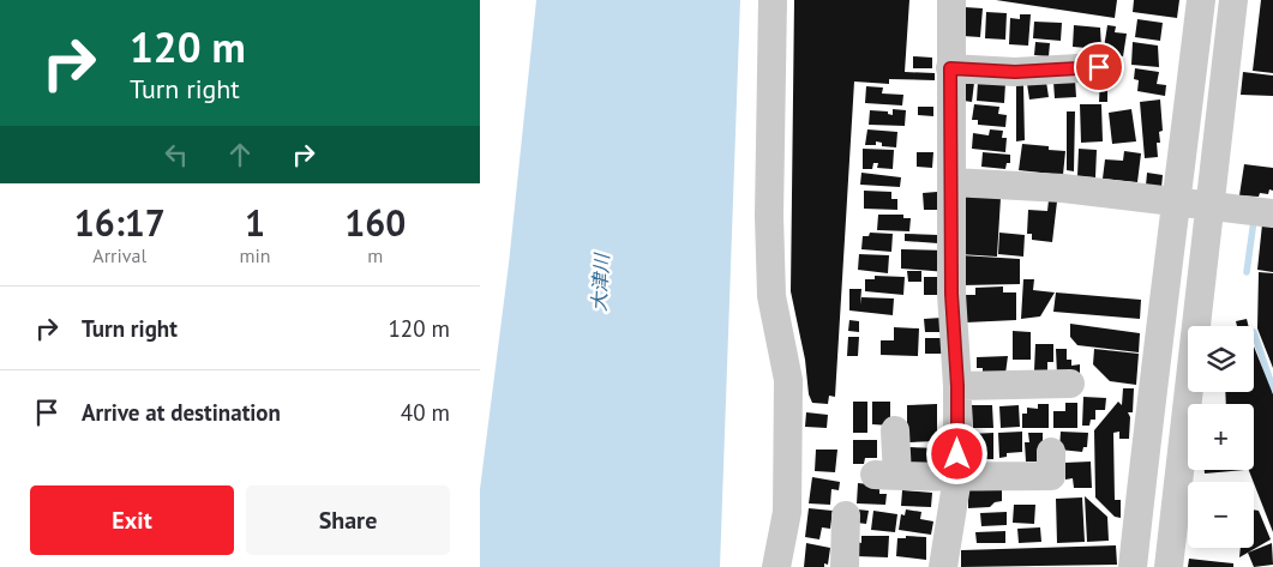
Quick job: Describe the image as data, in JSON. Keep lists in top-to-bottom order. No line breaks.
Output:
{"water":["大津川"],"page":{"turn":["120 m","Turn right"],"eta":["16:17","Arrival","1","min","160","m"],"list":[{"name":"Turn right","value":"120 m"},{"name":"Arrive at destination","value":"40 m"}],"map_buttons":["+","−"],"buttons":["Exit","Share"]}}
